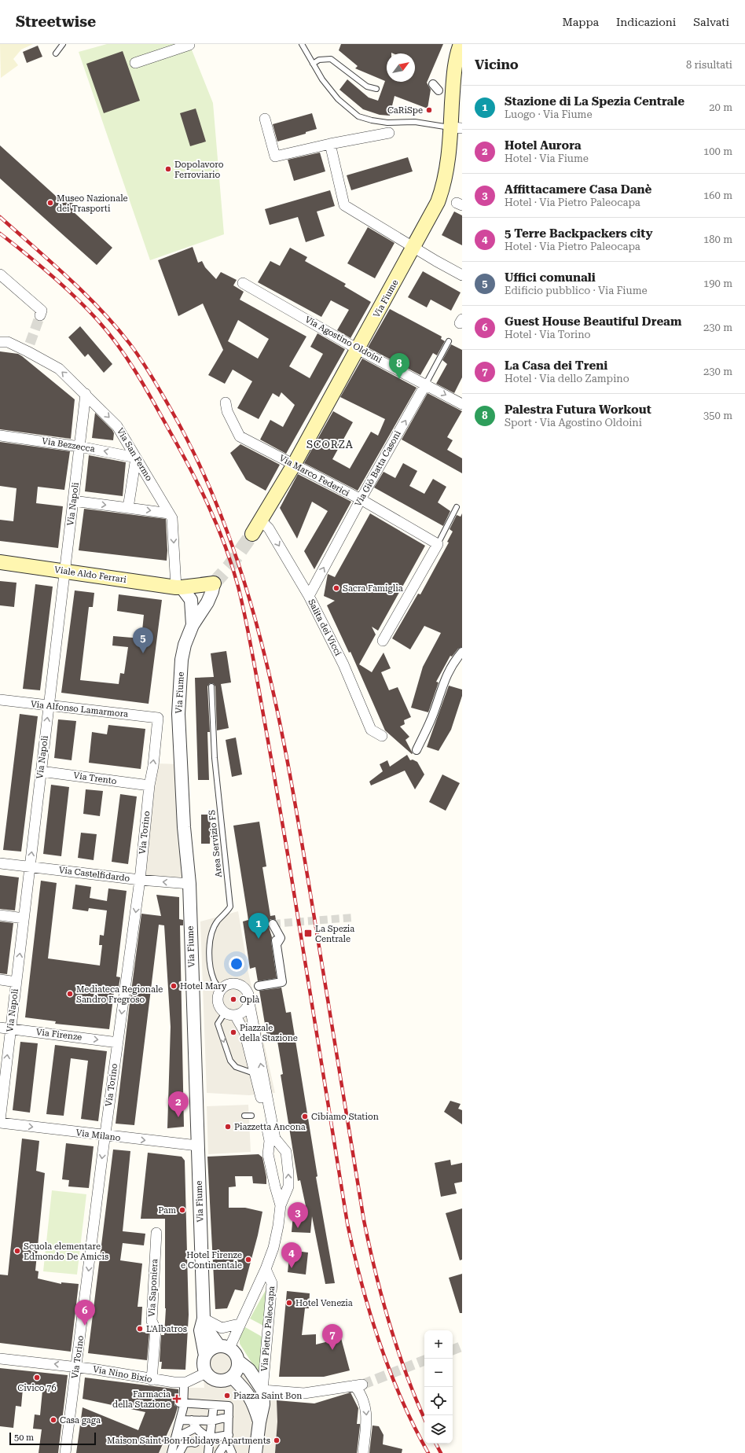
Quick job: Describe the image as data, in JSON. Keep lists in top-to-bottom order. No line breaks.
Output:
{"streets":{"main road":["Via Fiume","Viale Aldo Ferrari"],"street":["Via Agostino Oldoini","Via Bezzecca","Via San Fermo","Via Giò Batta Casoni","Via Marco Federici","Via Napoli","Salita dei Vicci","Via Alfonso Lamarmora","Via Trento","Via Torino","Via Castelfidardo","Via Firenze","Via Milano","Via Saponiera","Via Pietro Paleocapa","Via Nino Bixio"],"lane":["Area Servizio FS"]},"crossings":[["Via Fiume","Via Agostino Oldoini"],["Via Fiume","Via Marco Federici"],["Via Fiume","Viale Aldo Ferrari"],["Via Fiume","Salita dei Vicci"],["Via Fiume","Via Castelfidardo"],["Via Fiume","Via Milano"],["Via Fiume","Via Pietro Paleocapa"],["Via Fiume","Via Nino Bixio"],["Via Agostino Oldoini","Via Giò Batta Casoni"],["Via Bezzecca","Via San Fermo"],["Via Bezzecca","Via Napoli"],["Via San Fermo","Via Napoli"],["Via San Fermo","Viale Aldo Ferrari"],["Via Giò Batta Casoni","Via Marco Federici"],["Via Giò Batta Casoni","Salita dei Vicci"],["Via Napoli","Viale Aldo Ferrari"],["Via Napoli","Via Alfonso Lamarmora"],["Via Napoli","Via Trento"],["Via Napoli","Via Castelfidardo"],["Via Napoli","Via Firenze"],["Via Alfonso Lamarmora","Via Torino"],["Via Trento","Via Torino"],["Via Torino","Via Castelfidardo"],["Via Torino","Via Firenze"],["Via Torino","Via Milano"],["Via Torino","Via Nino Bixio"],["Via Saponiera","Via Nino Bixio"],["Via Pietro Paleocapa","Via Nino Bixio"]],"one_way":["Via Giò Batta Casoni","Via Napoli","Salita dei Vicci","Via Firenze","Via Milano","Via Nino Bixio"],"districts":["SCORZA"],"places":{"other":["CaRiSpe","Dopolavoro Ferroviario","Museo Nazionale dei Trasporti","Sacra Famiglia","Hotel Mary","Mediateca Regionale Sandro Fregroso","Oplà","Piazzale della Stazione","Cibiamo Station","Piazzetta Ancona","Pam","Scuola elementare Edmondo De Amicis","Hotel Firenze e Continentale","Hotel Venezia","L'Albatros","Civico 76","Piazza Saint Bon","Casa gaga","Maison Saint Bon Holidays Apartments"],"transit":["La Spezia Centrale"],"health":["Farmacia della Stazione"]},"scale_bar":"50 m","north":"top right","page":{"header":"Streetwise","nav":["Mappa","Indicazioni","Salvati"],"heading":["Vicino","8 risultati"],"list":[{"mark":"1","name":"Stazione di La Spezia Centrale","note":"Luogo · Via Fiume","value":"20 m"},{"mark":"2","name":"Hotel Aurora","note":"Hotel · Via Fiume","value":"100 m"},{"mark":"3","name":"Affittacamere Casa Danè","note":"Hotel · Via Pietro Paleocapa","value":"160 m"},{"mark":"4","name":"5 Terre Backpackers city","note":"Hotel · Via Pietro Paleocapa","value":"180 m"},{"mark":"5","name":"Uffici comunali","note":"Edificio pubblico · Via Fiume","value":"190 m"},{"mark":"6","name":"Guest House Beautiful Dream","note":"Hotel · Via Torino","value":"230 m"},{"mark":"7","name":"La Casa dei Treni","note":"Hotel · Via dello Zampino","value":"230 m"},{"mark":"8","name":"Palestra Futura Workout","note":"Sport · Via Agostino Oldoini","value":"350 m"}],"pins":["8","5","1","2","3","4","6","7"],"map_buttons":["+","−"],"scale":"50 m"}}
